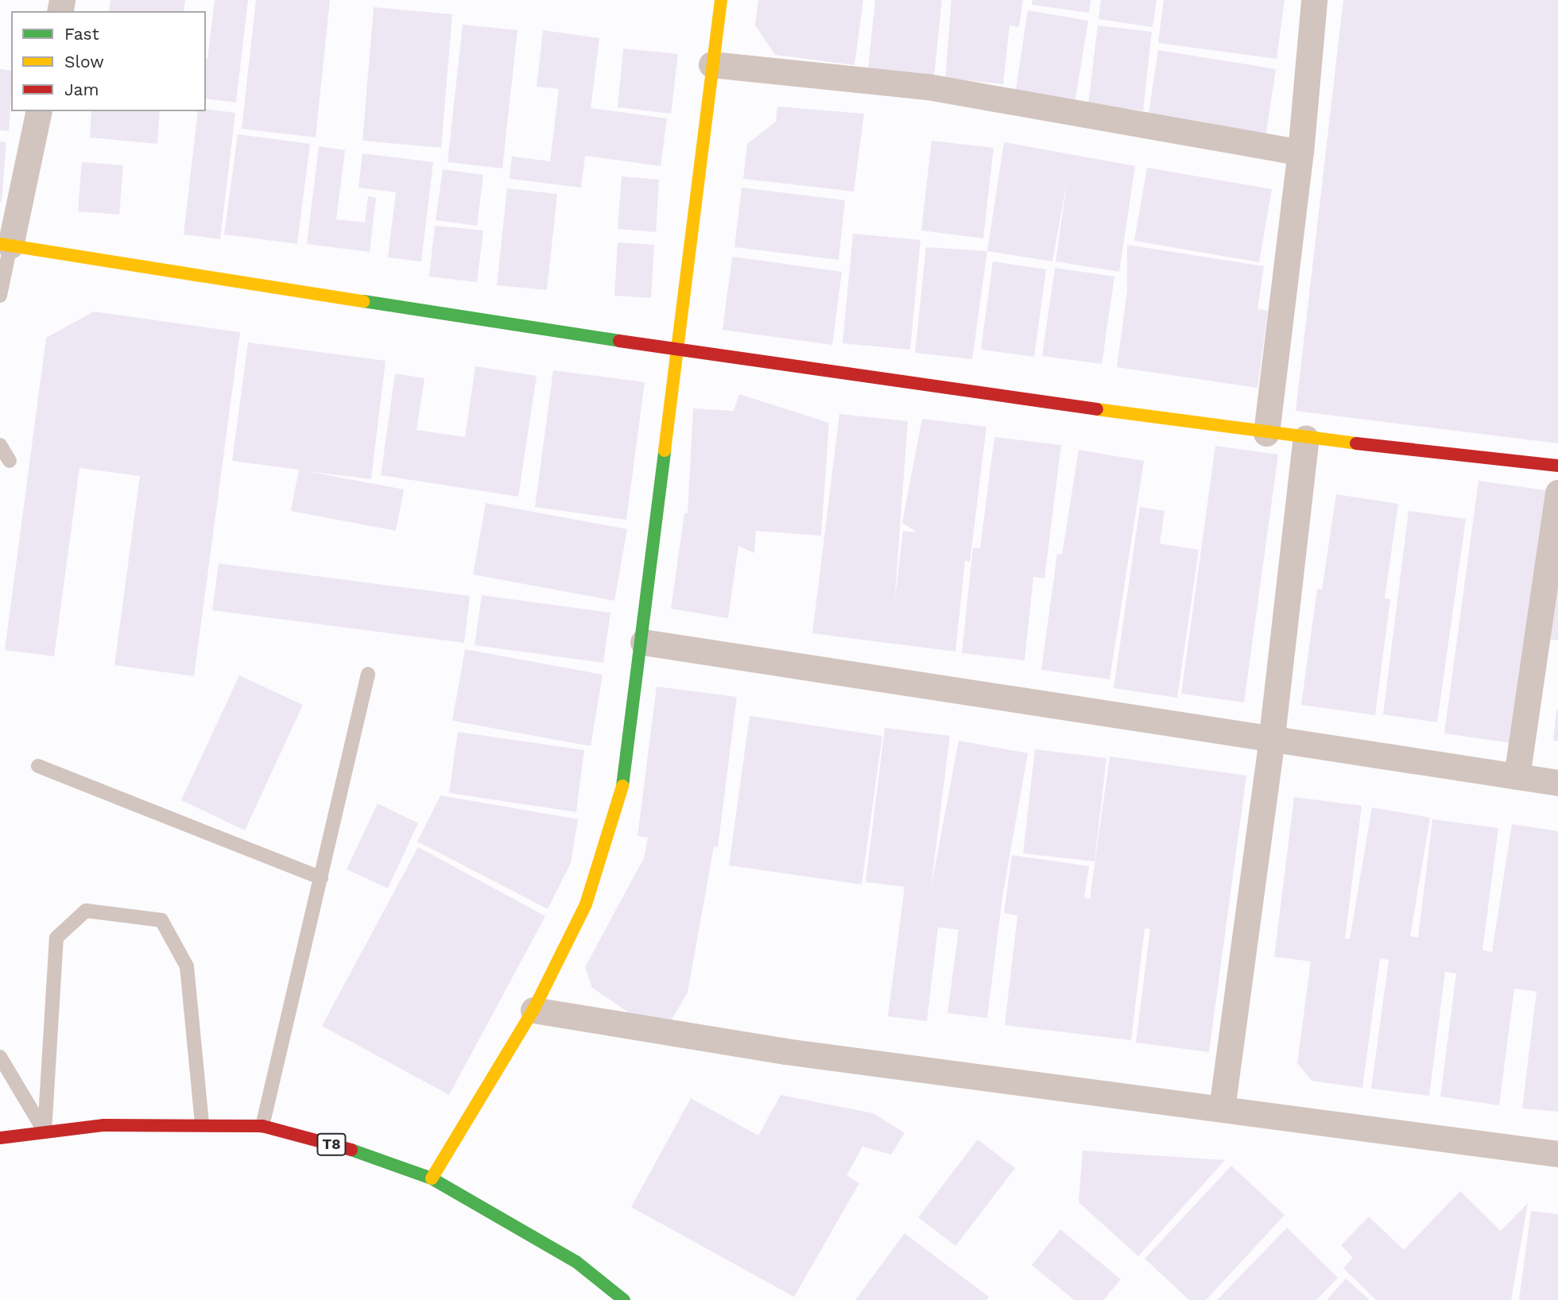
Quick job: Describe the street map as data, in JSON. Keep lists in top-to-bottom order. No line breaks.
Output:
{"streets":{"main road":["T8"]},"legend":["Fast","Slow","Jam"]}
